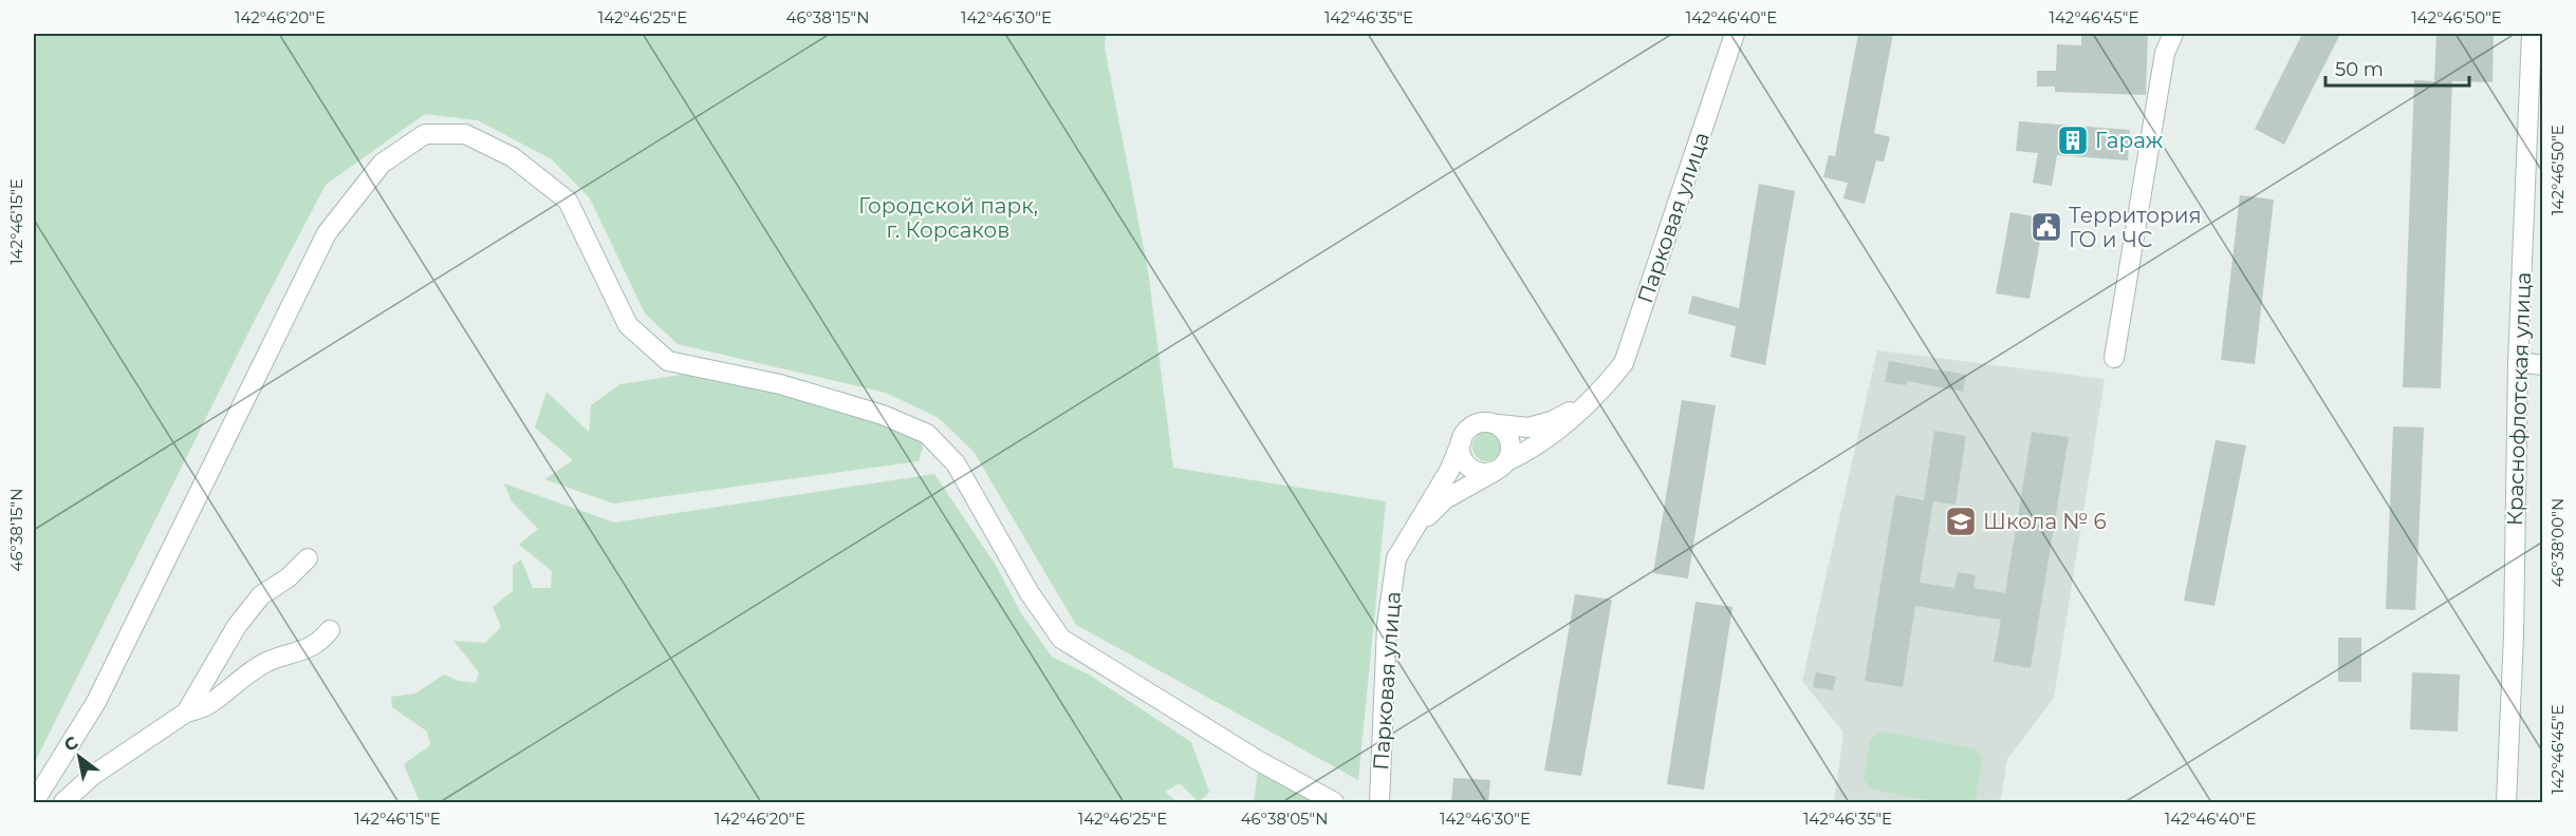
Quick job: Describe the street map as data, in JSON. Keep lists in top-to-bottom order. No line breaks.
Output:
{"streets":{"street":["Парковая улица","Краснофлотская улица"]},"parks":["Городской парк, г. Корсаков"],"places":{"building":["Гараж"],"public building":["Территория ГО и ЧС"],"school or university":["Школа № 6"]},"scale_bar":"50 m","north":"top left","coordinates":["142°46'20\"E","142°46'25\"E","46°38'15\"N","142°46'30\"E","142°46'35\"E","142°46'40\"E","142°46'45\"E","142°46'50\"E","142°46'15\"E","46°38'00\"N","46°38'05\"N"]}
